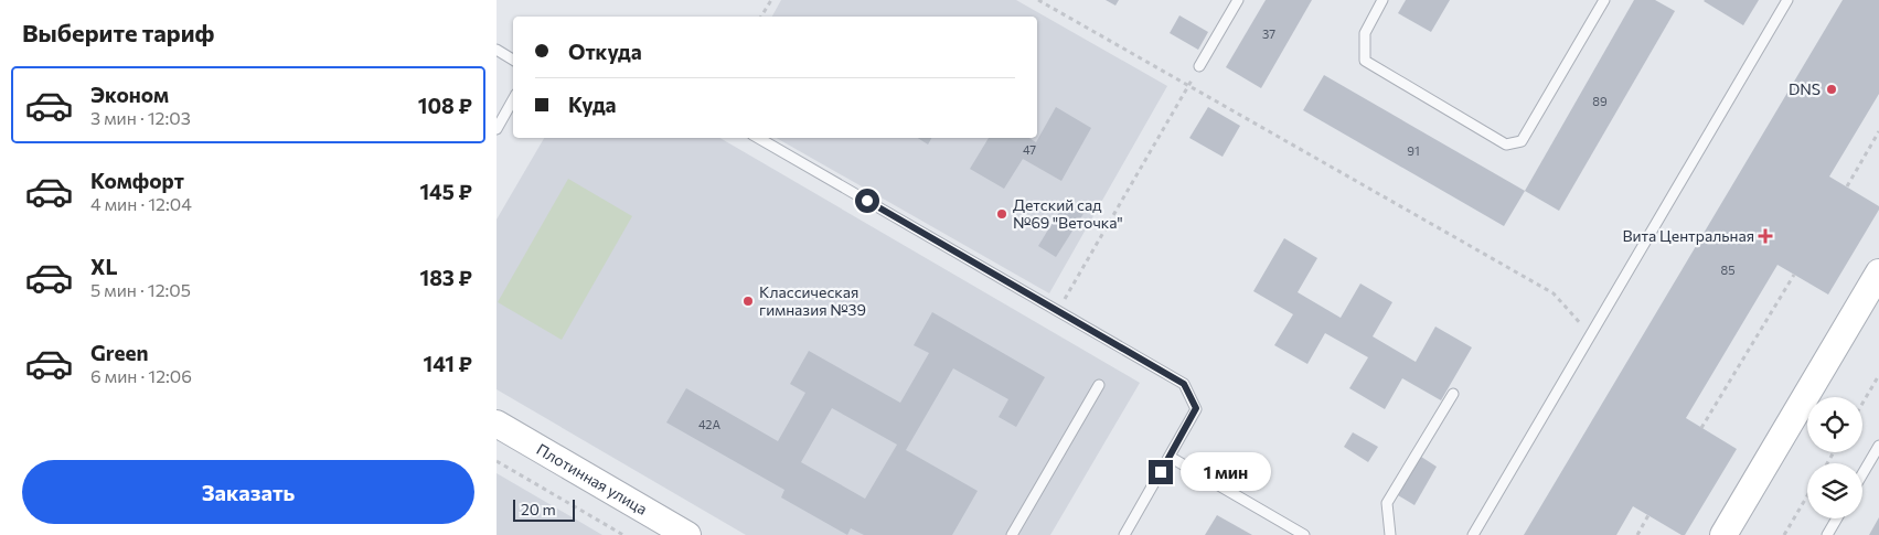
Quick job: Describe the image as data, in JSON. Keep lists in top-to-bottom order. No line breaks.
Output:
{"streets":{"main road":["Плотинная улица"]},"places":{"other":["DNS","Детский сад №69 \"Веточка\"","Классическая гимназия №39"],"health":["Вита Центральная"]},"house_numbers":["37","89","47","91","85","42А"],"scale_bar":"20 m","page":{"heading":"Выберите тариф","banner":["Откуда","Куда"],"list":[{"name":"Эконом","note":"3 мин · 12:03","value":"108 ₽"},{"name":"Комфорт","note":"4 мин · 12:04","value":"145 ₽"},{"name":"XL","note":"5 мин · 12:05","value":"183 ₽"},{"name":"Green","note":"6 мин · 12:06","value":"141 ₽"}],"buttons":"Заказать","bubble":"1 мин","scale":"20 m"}}
